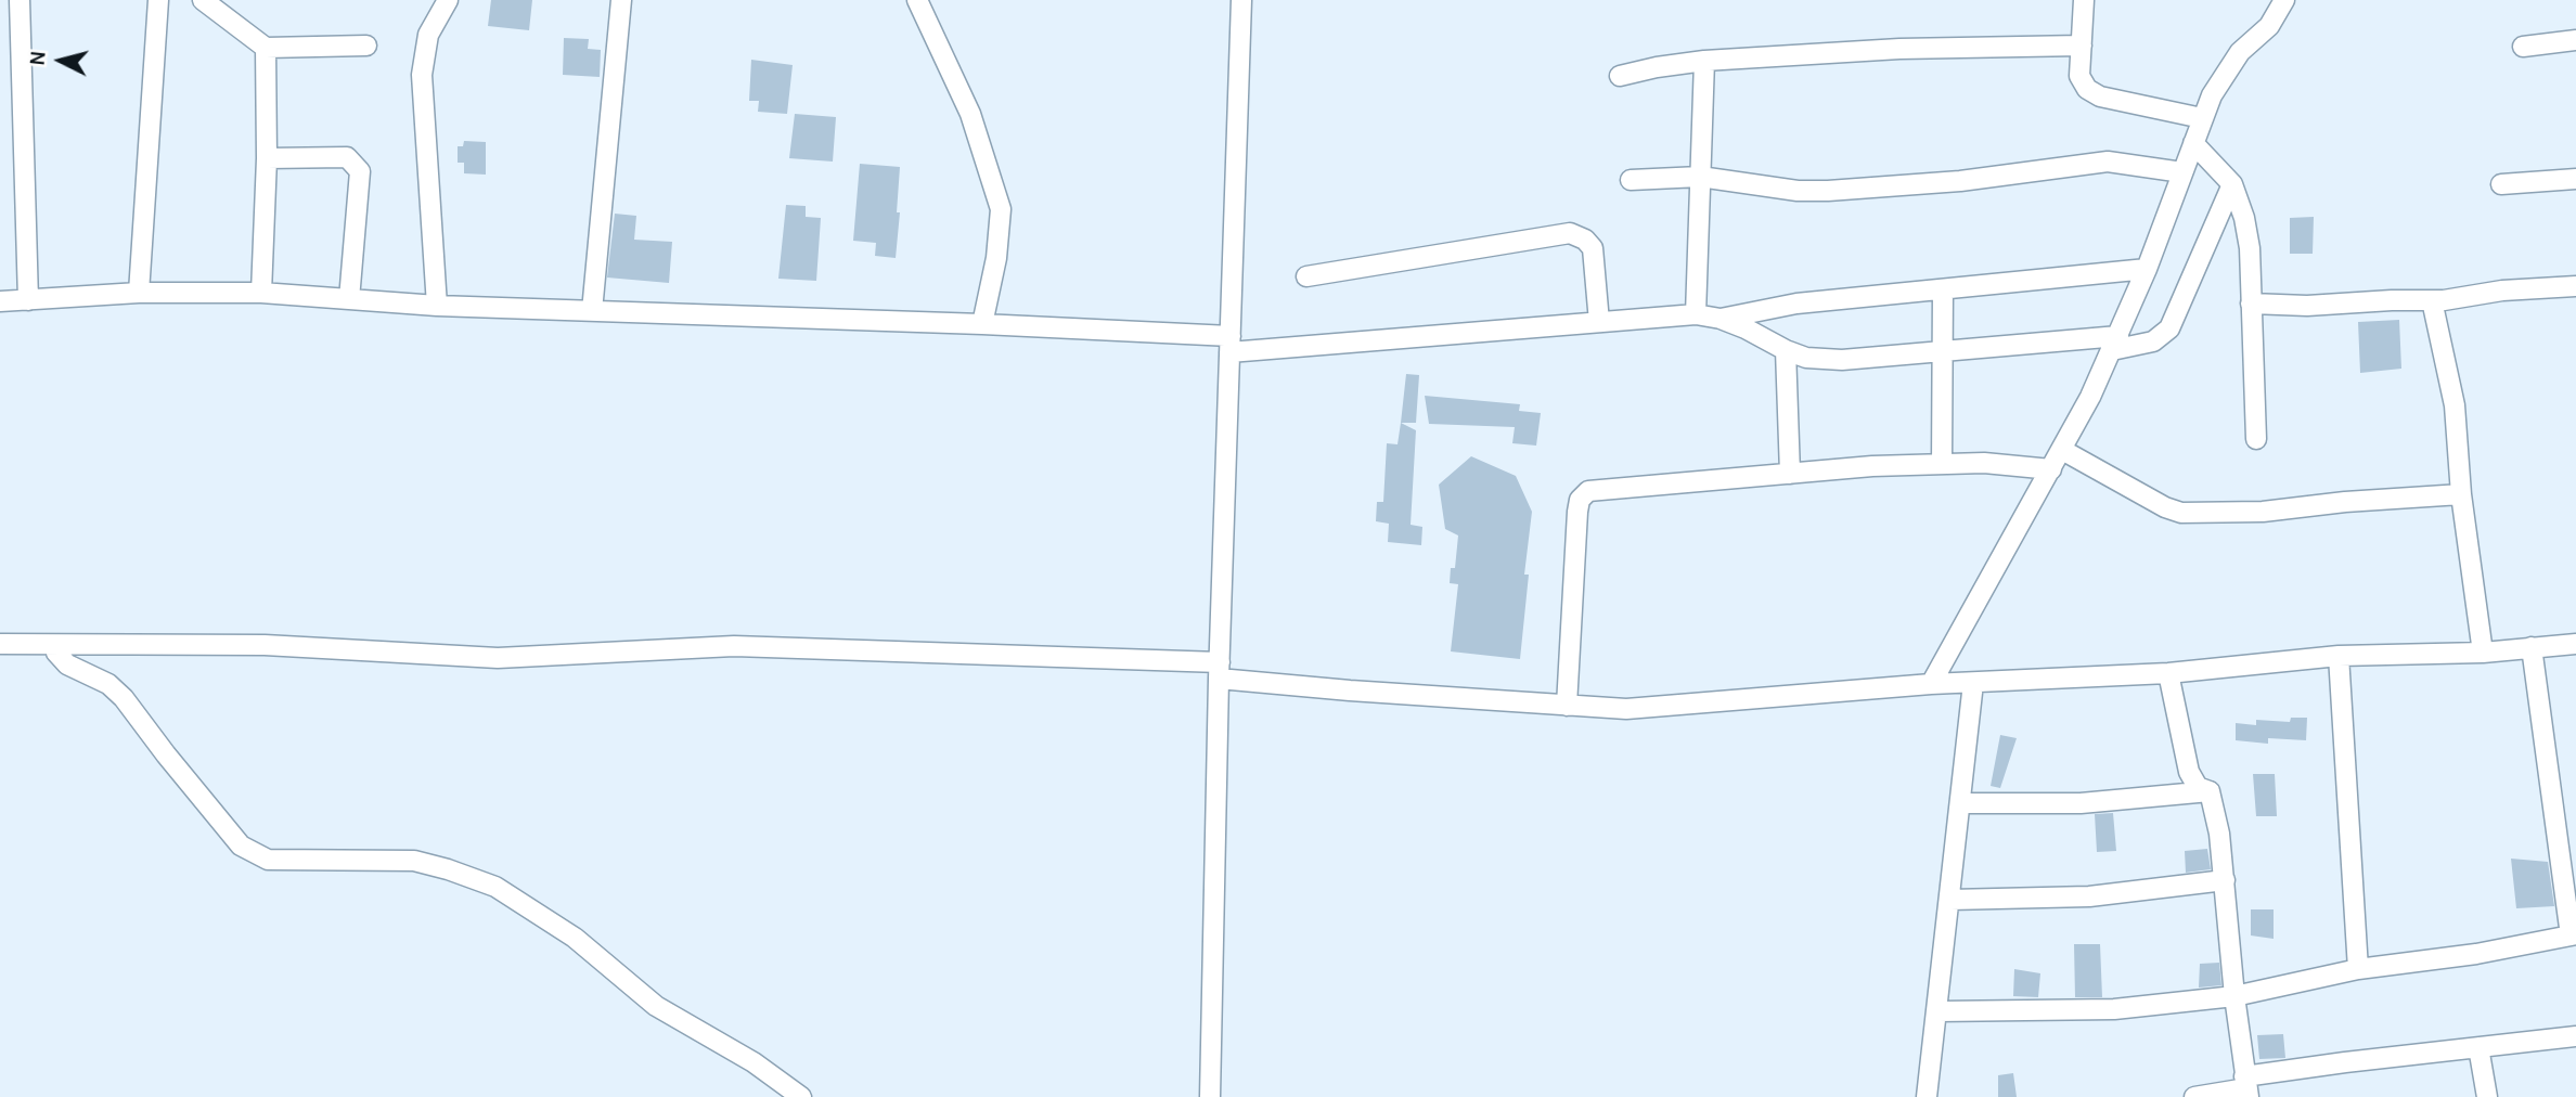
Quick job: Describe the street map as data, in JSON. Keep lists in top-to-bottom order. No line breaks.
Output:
{"north":"left"}
